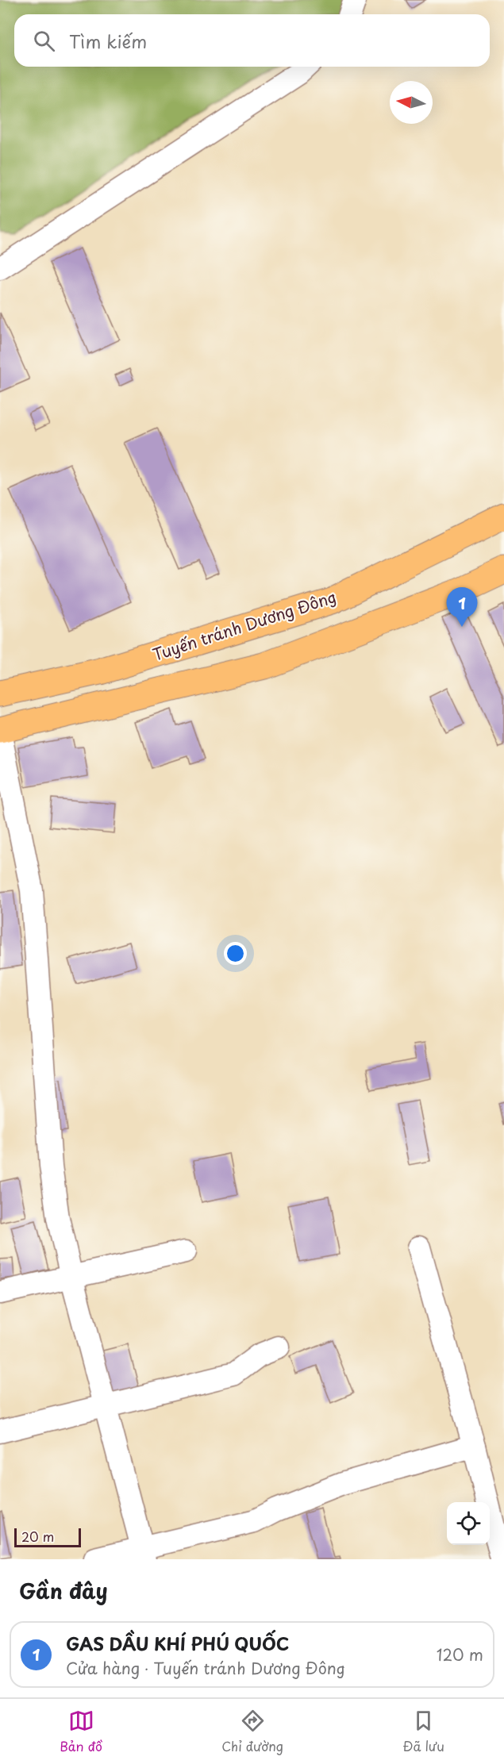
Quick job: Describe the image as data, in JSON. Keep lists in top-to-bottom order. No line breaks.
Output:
{"streets":{"main road":["Tuyến tránh Dương Đông"]},"scale_bar":"20 m","north":"left","page":{"search":"Tìm kiếm","pins":"1","scale":"20 m","heading":"Gần đây","list":[{"mark":"1","name":"GAS DẦU KHÍ PHÚ QUỐC","note":"Cửa hàng · Tuyến tránh Dương Đông","value":"120 m"}],"nav":["Bản đồ","Chỉ đường","Đã lưu"]}}
